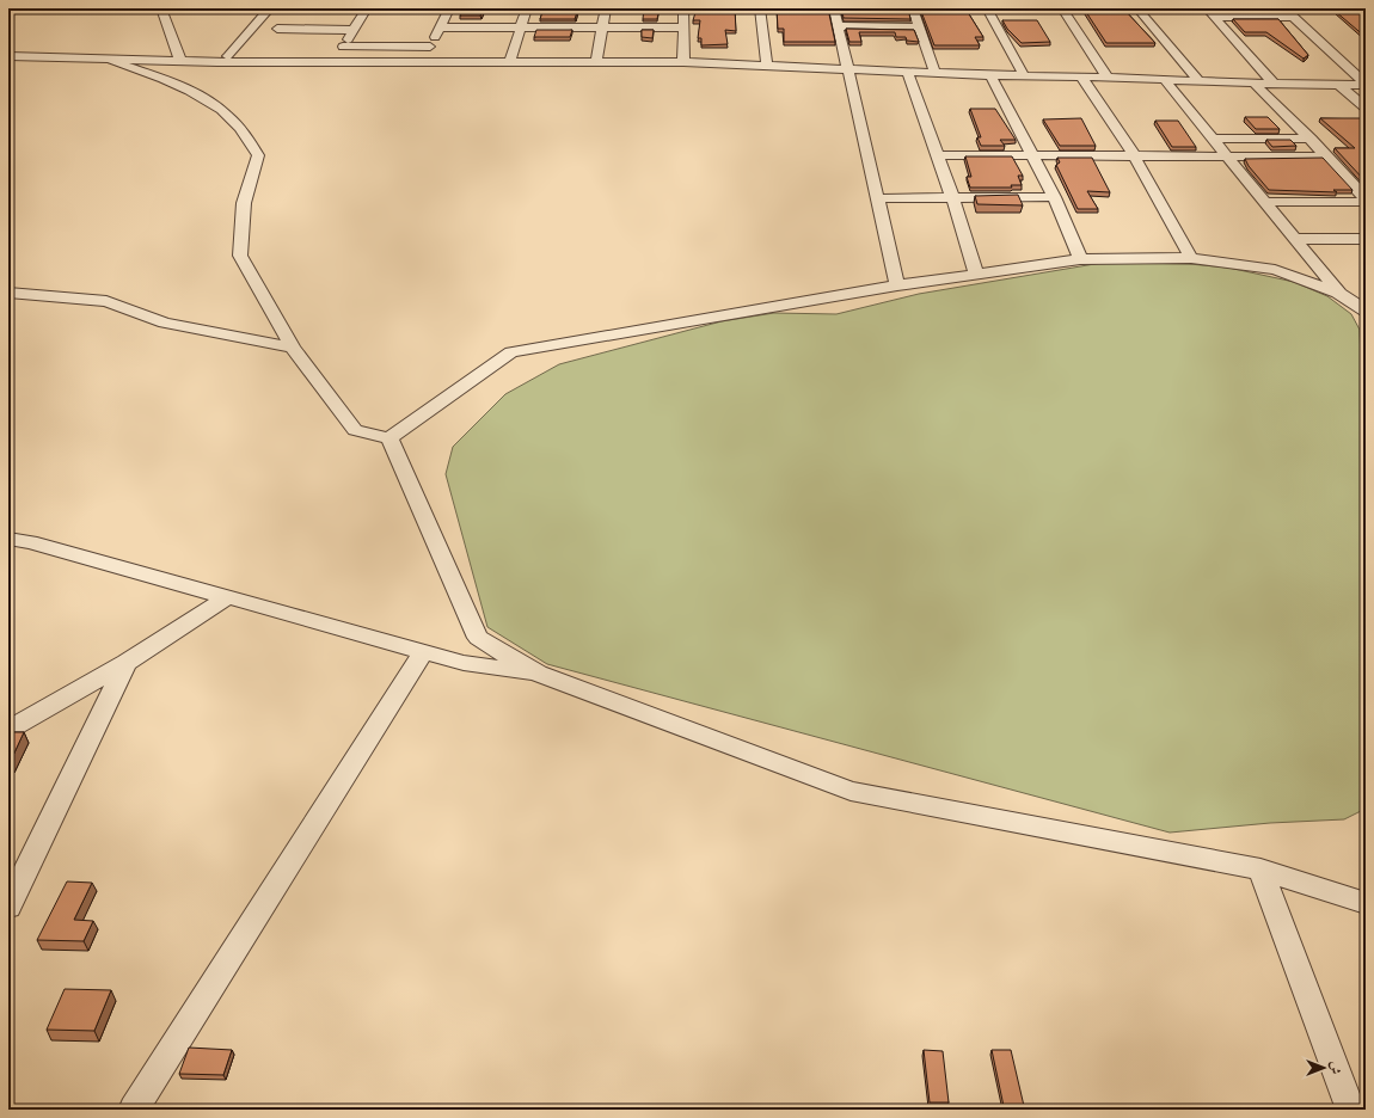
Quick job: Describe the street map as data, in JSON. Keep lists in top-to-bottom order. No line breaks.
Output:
{"north":"right"}
